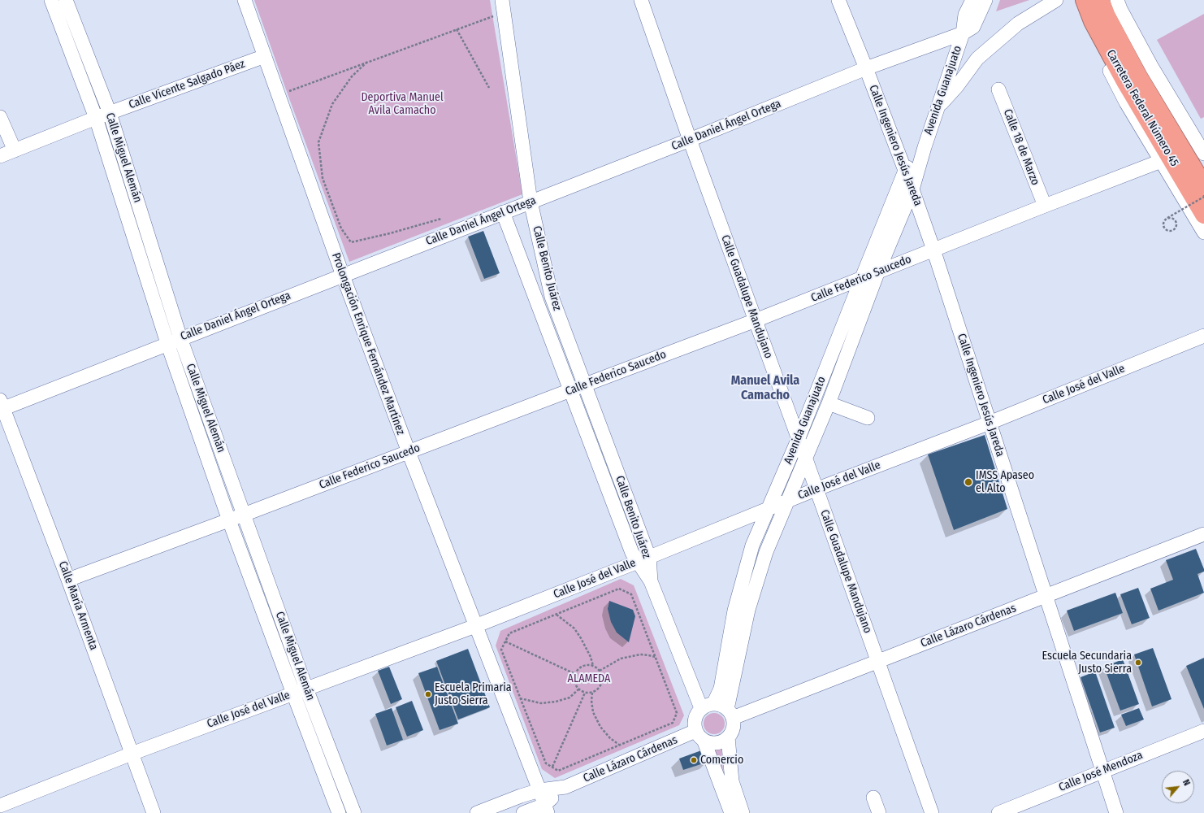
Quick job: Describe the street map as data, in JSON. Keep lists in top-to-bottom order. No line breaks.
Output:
{"streets":{"highway":["Carretera Federal Número 45"],"street":["Calle Vicente Salgado Páez","Avenida Guanajuato","Calle Daniel Ángel Ortega","Calle Ingeniero Jesús Jareda","Calle 18 de Marzo","Calle Miguel Alemán","Calle Benito Juárez","Calle Federico Saucedo","Calle Guadalupe Mandujano","Prolongación Enrique Fernández Martínez","Calle José del Valle","Calle María Armenta","Calle Lázaro Cárdenas","Calle José Mendoza"]},"crossings":[["Calle Vicente Salgado Páez","Calle Miguel Alemán"],["Calle Vicente Salgado Páez","Prolongación Enrique Fernández Martínez"],["Avenida Guanajuato","Calle Daniel Ángel Ortega"],["Avenida Guanajuato","Calle Ingeniero Jesús Jareda"],["Avenida Guanajuato","Calle Benito Juárez"],["Avenida Guanajuato","Calle Federico Saucedo"],["Avenida Guanajuato","Calle Guadalupe Mandujano"],["Avenida Guanajuato","Calle José del Valle"],["Avenida Guanajuato","Calle Lázaro Cárdenas"],["Calle Daniel Ángel Ortega","Calle Ingeniero Jesús Jareda"],["Calle Daniel Ángel Ortega","Calle Miguel Alemán"],["Calle Daniel Ángel Ortega","Calle Benito Juárez"],["Calle Daniel Ángel Ortega","Calle Guadalupe Mandujano"],["Calle Daniel Ángel Ortega","Prolongación Enrique Fernández Martínez"],["Calle Daniel Ángel Ortega","Calle María Armenta"],["Calle Ingeniero Jesús Jareda","Calle Federico Saucedo"],["Calle Ingeniero Jesús Jareda","Calle José del Valle"],["Calle Ingeniero Jesús Jareda","Calle Lázaro Cárdenas"],["Calle Ingeniero Jesús Jareda","Calle José Mendoza"],["Calle 18 de Marzo","Calle Federico Saucedo"],["Calle Miguel Alemán","Calle Federico Saucedo"],["Calle Miguel Alemán","Calle José del Valle"],["Calle Benito Juárez","Calle Federico Saucedo"],["Calle Benito Juárez","Calle José del Valle"],["Calle Benito Juárez","Calle Lázaro Cárdenas"],["Calle Federico Saucedo","Calle Guadalupe Mandujano"],["Calle Federico Saucedo","Prolongación Enrique Fernández Martínez"],["Calle Federico Saucedo","Calle María Armenta"],["Calle Guadalupe Mandujano","Calle José del Valle"],["Calle Guadalupe Mandujano","Calle Lázaro Cárdenas"],["Prolongación Enrique Fernández Martínez","Calle José del Valle"],["Prolongación Enrique Fernández Martínez","Calle Lázaro Cárdenas"],["Calle José del Valle","Calle María Armenta"]],"districts":["Manuel Avila Camacho"],"parks":["Deportiva Manuel Avila Camacho","ALAMEDA"],"places":["IMSS Apaseo el Alto","Escuela Secundaria Justo Sierra","Escuela Primaria Justo Sierra","Comercio"],"north":"top right"}
